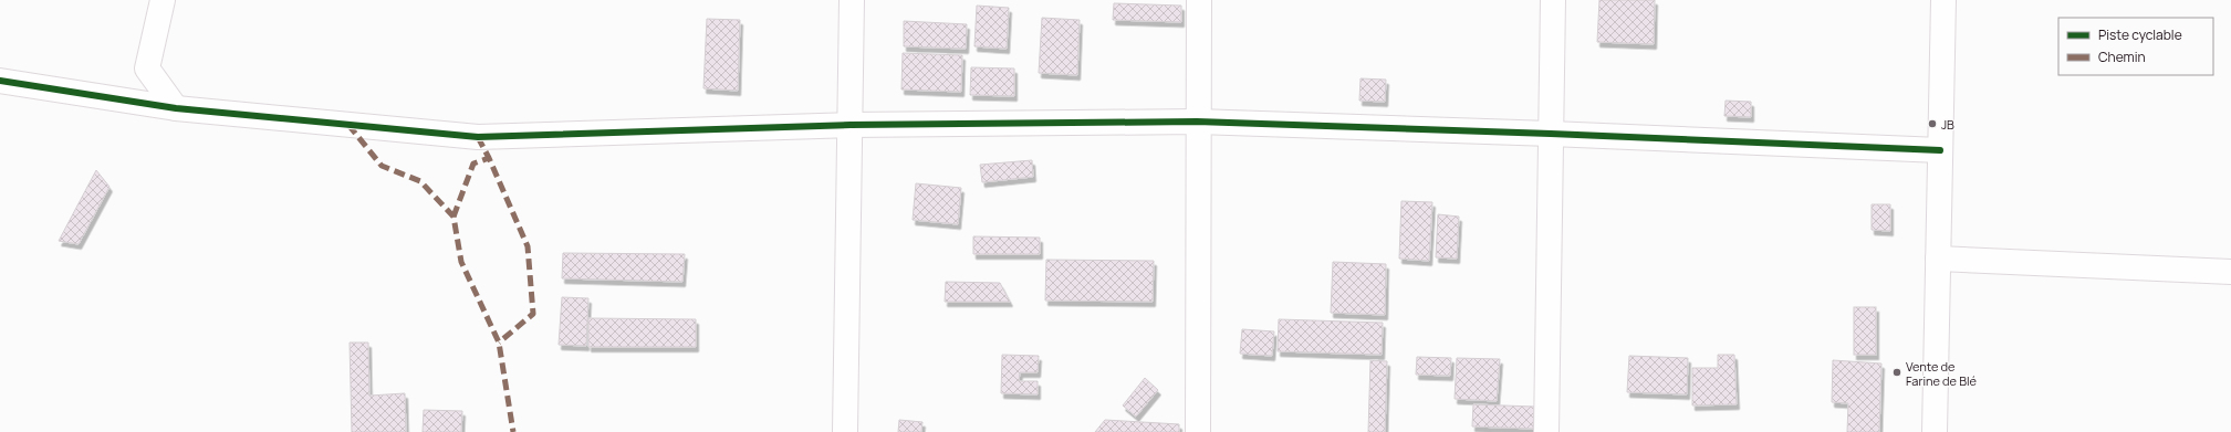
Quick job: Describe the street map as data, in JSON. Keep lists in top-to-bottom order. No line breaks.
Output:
{"places":["JB","Vente de Farine de Blé"],"legend":["Piste cyclable","Chemin"]}
